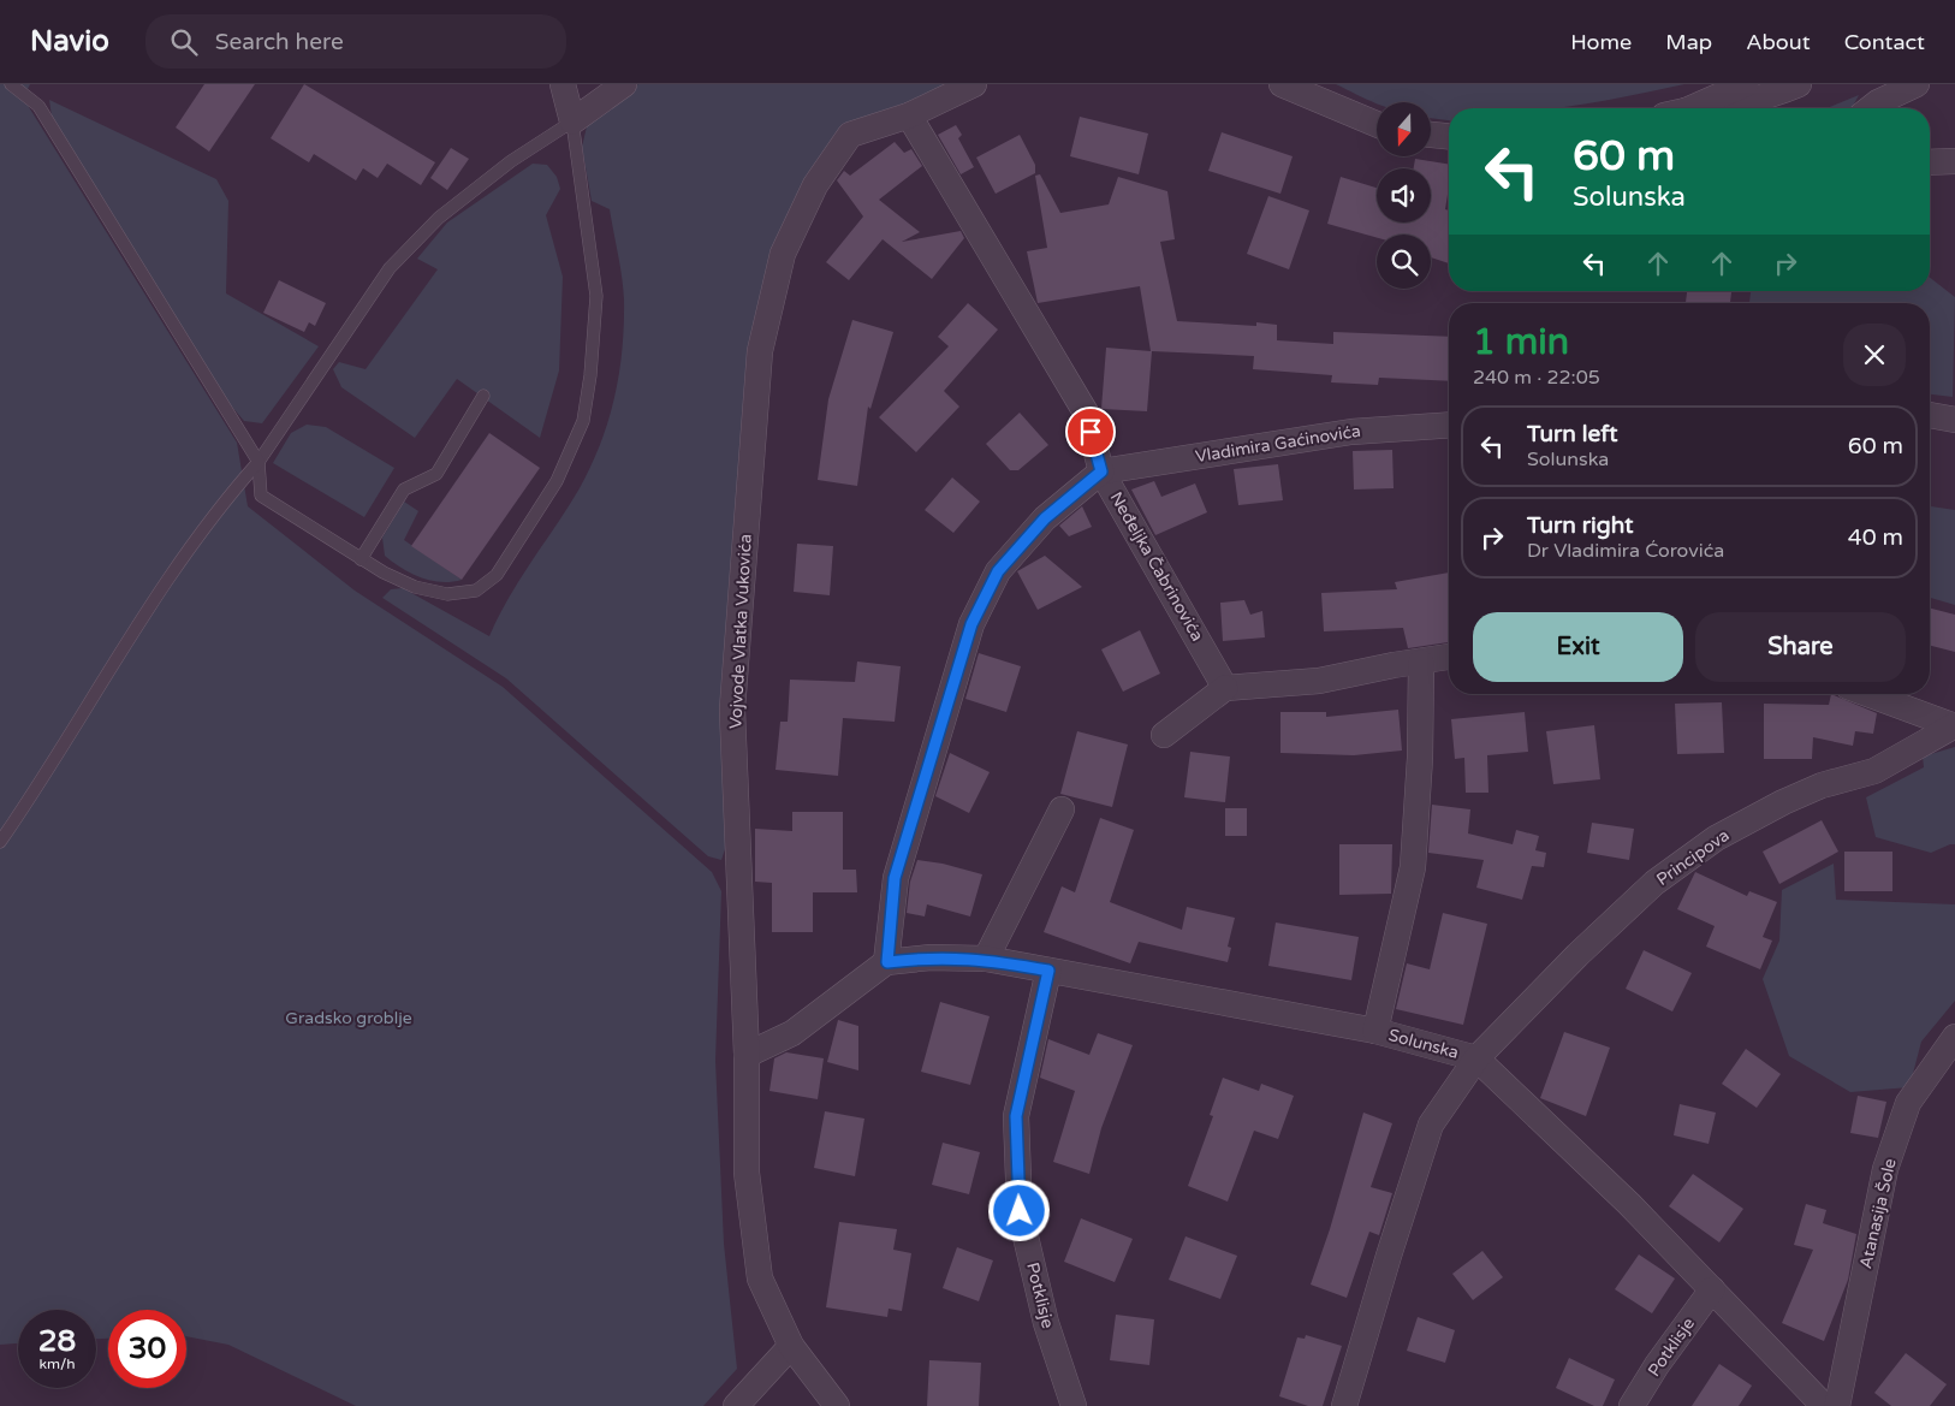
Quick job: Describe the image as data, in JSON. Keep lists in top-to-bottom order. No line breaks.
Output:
{"streets":{"street":["Vladimira Gaćinovića","Neđeljka Čabrinovića","Vojvode Vlatka Vukovića","Principova","Solunska","Atanasija Šole","Potklisje"]},"crossings":[["Vladimira Gaćinovića","Neđeljka Čabrinovića"],["Neđeljka Čabrinovića","Vojvode Vlatka Vukovića"],["Principova","Solunska"],["Solunska","Potklisje"]],"parks":["Gradsko groblje"],"north":"bottom","page":{"header":"Navio","search":"Search here","nav":["Home","Map","About","Contact"],"turn":["60 m","Solunska"],"heading":["1 min","240 m · 22:05"],"list":[{"name":"Turn left","note":"Solunska","value":"60 m"},{"name":"Turn right","note":"Dr Vladimira Ćorovića","value":"40 m"}],"buttons":["Exit","Share"],"speed":"28 km/h","limit":"30"}}
